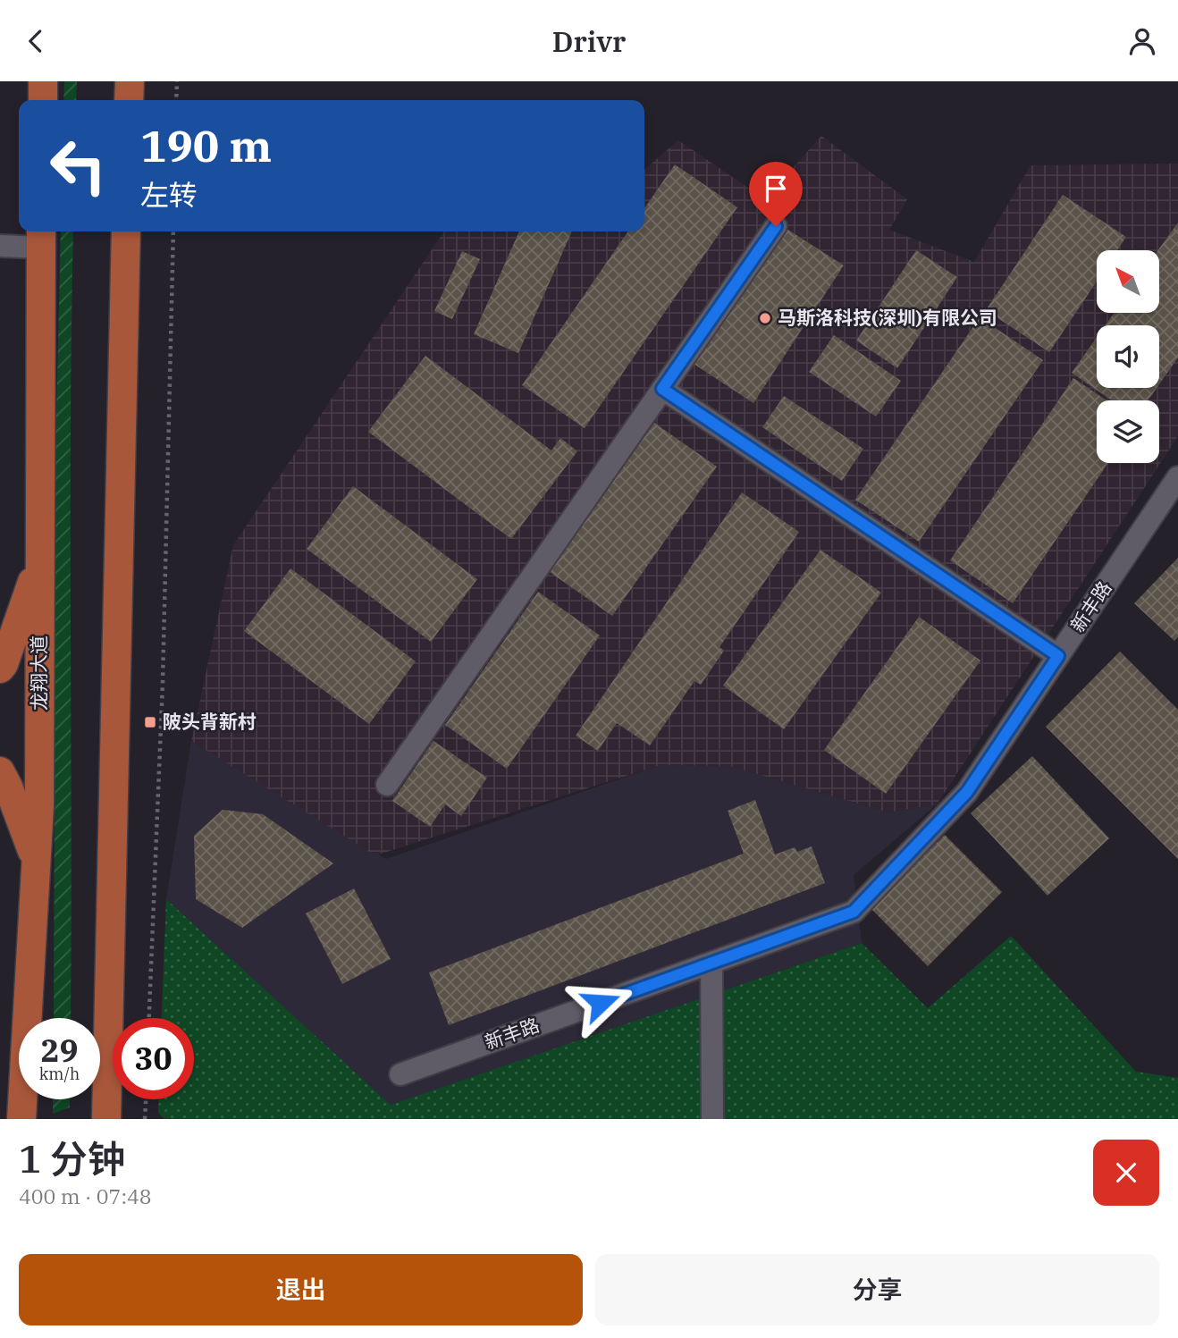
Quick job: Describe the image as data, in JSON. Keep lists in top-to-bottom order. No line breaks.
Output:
{"streets":{"main road":["龙翔大道"],"street":["新丰路"]},"places":{"other":["马斯洛科技(深圳)有限公司"],"transit":["陂头背新村"]},"north":"top left","page":{"header":"Drivr","turn":["190 m","左转"],"speed":"29 km/h","limit":"30","heading":["1 分钟","400 m · 07:48"],"buttons":["退出","分享"]}}
